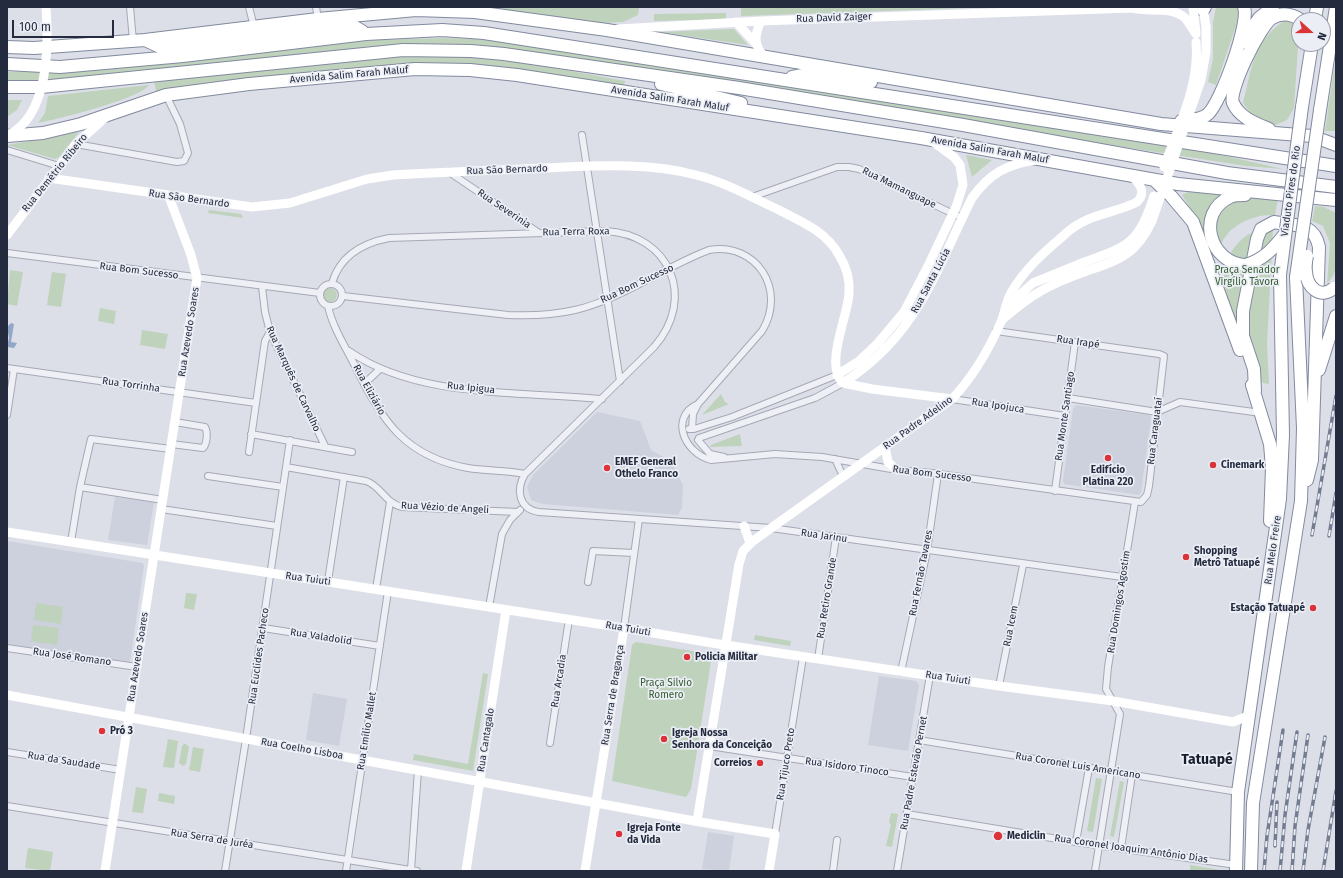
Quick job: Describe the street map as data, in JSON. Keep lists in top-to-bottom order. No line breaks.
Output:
{"streets":{"highway":["Avenida Salim Farah Maluf","Viaduto Pires do Rio","Rua Melo Freire"],"street":["Rua David Zaiger","Rua São Bernardo","Rua Demétrio Ribeiro","Rua Mamanguape","Rua Severinia","Rua Terra Roxa","Rua Bom Sucesso","Rua Santa Lúcia","Rua Azevedo Soares","Rua Irapé","Rua Marquês de Carvalho","Rua Torrinha","Rua Ipigua","Rua Eliziário","Rua Ipojuca","Rua Monte Santiago","Rua Padre Adelino","Rua Caraguataí","Rua Vézio de Angeli","Rua Jarinu","Rua Fernão Tavares","Rua Tuiuti","Rua Retiro Grande","Rua Domingos Agostim","Rua Icem","Rua Valadolid","Rua Euclides Pacheco","Rua José Romano","Rua Arcadia","Rua Serra de Bragança","Rua Emílio Mallet","Rua Cantagalo","Rua Coelho Lisboa","Rua da Saudade","Rua Tijuco Preto","Rua Coronel Luis Americano","Rua Isidoro Tinoco","Rua Padre Estevão Pernet","Rua Serra de Juréa","Rua Coronel Joaquim Antônio Dias"]},"crossings":[["Avenida Salim Farah Maluf","Rua Demétrio Ribeiro"],["Avenida Salim Farah Maluf","Rua Santa Lúcia"],["Avenida Salim Farah Maluf","Rua Padre Adelino"],["Rua São Bernardo","Rua Demétrio Ribeiro"],["Rua São Bernardo","Rua Mamanguape"],["Rua São Bernardo","Rua Severinia"],["Rua São Bernardo","Rua Santa Lúcia"],["Rua São Bernardo","Rua Azevedo Soares"],["Rua Mamanguape","Rua Santa Lúcia"],["Viaduto Pires do Rio","Rua Melo Freire"],["Rua Severinia","Rua Terra Roxa"],["Rua Terra Roxa","Rua Bom Sucesso"],["Rua Terra Roxa","Rua Ipigua"],["Rua Terra Roxa","Rua Eliziário"],["Rua Bom Sucesso","Rua Santa Lúcia"],["Rua Bom Sucesso","Rua Azevedo Soares"],["Rua Bom Sucesso","Rua Marquês de Carvalho"],["Rua Bom Sucesso","Rua Eliziário"],["Rua Bom Sucesso","Rua Monte Santiago"],["Rua Bom Sucesso","Rua Padre Adelino"],["Rua Bom Sucesso","Rua Caraguataí"],["Rua Bom Sucesso","Rua Fernão Tavares"],["Rua Bom Sucesso","Rua Domingos Agostim"],["Rua Santa Lúcia","Rua Ipojuca"],["Rua Azevedo Soares","Rua Torrinha"],["Rua Azevedo Soares","Rua Tuiuti"],["Rua Azevedo Soares","Rua José Romano"],["Rua Azevedo Soares","Rua Coelho Lisboa"],["Rua Azevedo Soares","Rua da Saudade"],["Rua Azevedo Soares","Rua Serra de Juréa"],["Rua Irapé","Rua Monte Santiago"],["Rua Irapé","Rua Padre Adelino"],["Rua Irapé","Rua Caraguataí"],["Rua Ipigua","Rua Eliziário"],["Rua Ipojuca","Rua Monte Santiago"],["Rua Ipojuca","Rua Padre Adelino"],["Rua Padre Adelino","Rua Jarinu"],["Rua Padre Adelino","Rua Tuiuti"],["Rua Caraguataí","Rua Domingos Agostim"],["Rua Vézio de Angeli","Rua Euclides Pacheco"],["Rua Jarinu","Rua Fernão Tavares"],["Rua Jarinu","Rua Retiro Grande"],["Rua Jarinu","Rua Domingos Agostim"],["Rua Jarinu","Rua Icem"],["Rua Jarinu","Rua Serra de Bragança"],["Rua Melo Freire","Rua Tuiuti"],["Rua Melo Freire","Rua Coronel Luis Americano"],["Rua Melo Freire","Rua Coronel Joaquim Antônio Dias"],["Rua Fernão Tavares","Rua Tuiuti"],["Rua Tuiuti","Rua Retiro Grande"],["Rua Tuiuti","Rua Domingos Agostim"],["Rua Tuiuti","Rua Icem"],["Rua Tuiuti","Rua Euclides Pacheco"],["Rua Tuiuti","Rua Arcadia"],["Rua Tuiuti","Rua Serra de Bragança"],["Rua Tuiuti","Rua Emílio Mallet"],["Rua Tuiuti","Rua Cantagalo"],["Rua Tuiuti","Rua Tijuco Preto"],["Rua Tuiuti","Rua Padre Estevão Pernet"],["Rua Domingos Agostim","Rua Coronel Luis Americano"],["Rua Domingos Agostim","Rua Coronel Joaquim Antônio Dias"],["Rua Valadolid","Rua Euclides Pacheco"],["Rua Valadolid","Rua Emílio Mallet"],["Rua Euclides Pacheco","Rua Coelho Lisboa"],["Rua Euclides Pacheco","Rua Serra de Juréa"],["Rua Serra de Bragança","Rua Coelho Lisboa"],["Rua Emílio Mallet","Rua Coelho Lisboa"],["Rua Emílio Mallet","Rua Serra de Juréa"],["Rua Cantagalo","Rua Coelho Lisboa"],["Rua Tijuco Preto","Rua Isidoro Tinoco"],["Rua Coronel Luis Americano","Rua Padre Estevão Pernet"],["Rua Isidoro Tinoco","Rua Padre Estevão Pernet"],["Rua Padre Estevão Pernet","Rua Coronel Joaquim Antônio Dias"]],"districts":["Tatuapé"],"parks":["Praça Senador Virgílio Távora","Praça Silvio Romero"],"places":["Edifício Platina 220","Cinemark","EMEF General Othelo Franco","Shopping Metrô Tatuapé","Estação Tatuapé","Policia Militar","Pró 3","Igreja Nossa Senhora da Conceição","Correios","Igreja Fonte da Vida","Mediclin"],"scale_bar":"100 m","north":"right"}
